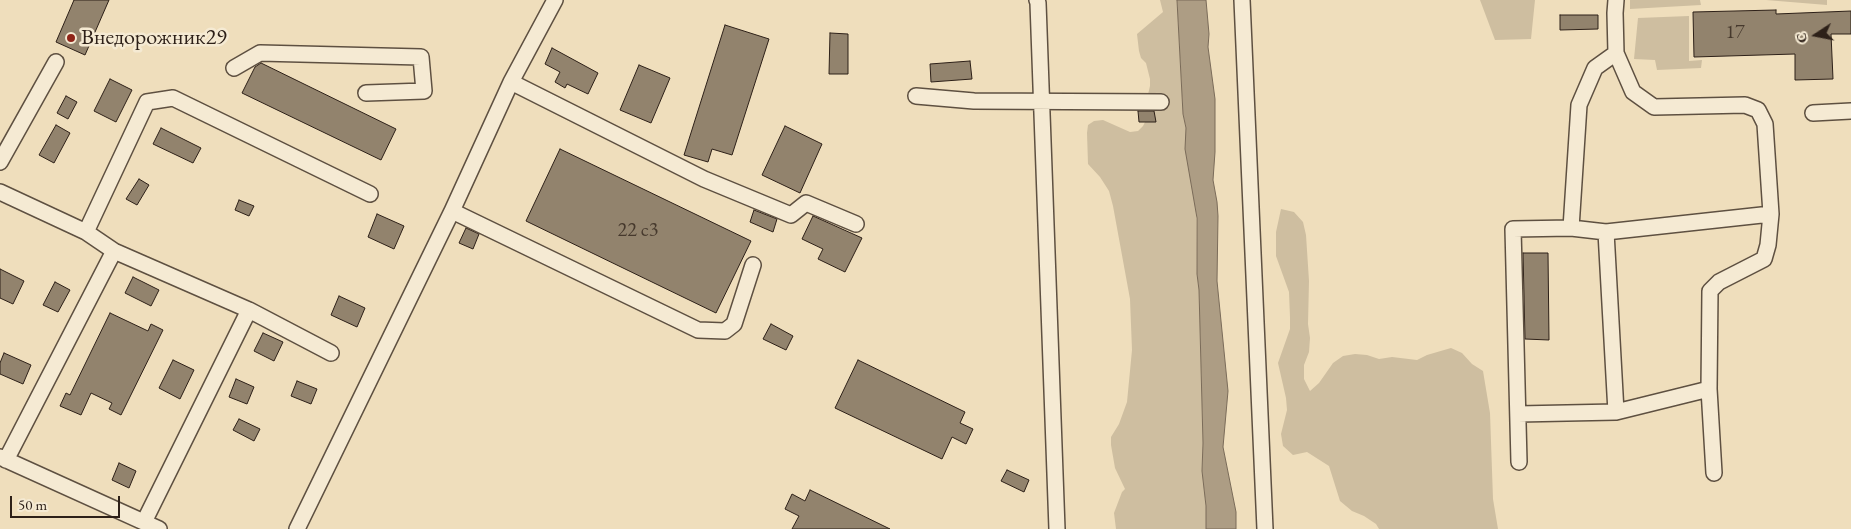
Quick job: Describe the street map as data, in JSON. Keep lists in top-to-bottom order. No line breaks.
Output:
{"places":["Внедорожник29"],"house_numbers":["17","22 с3"],"scale_bar":"50 m","north":"left"}
